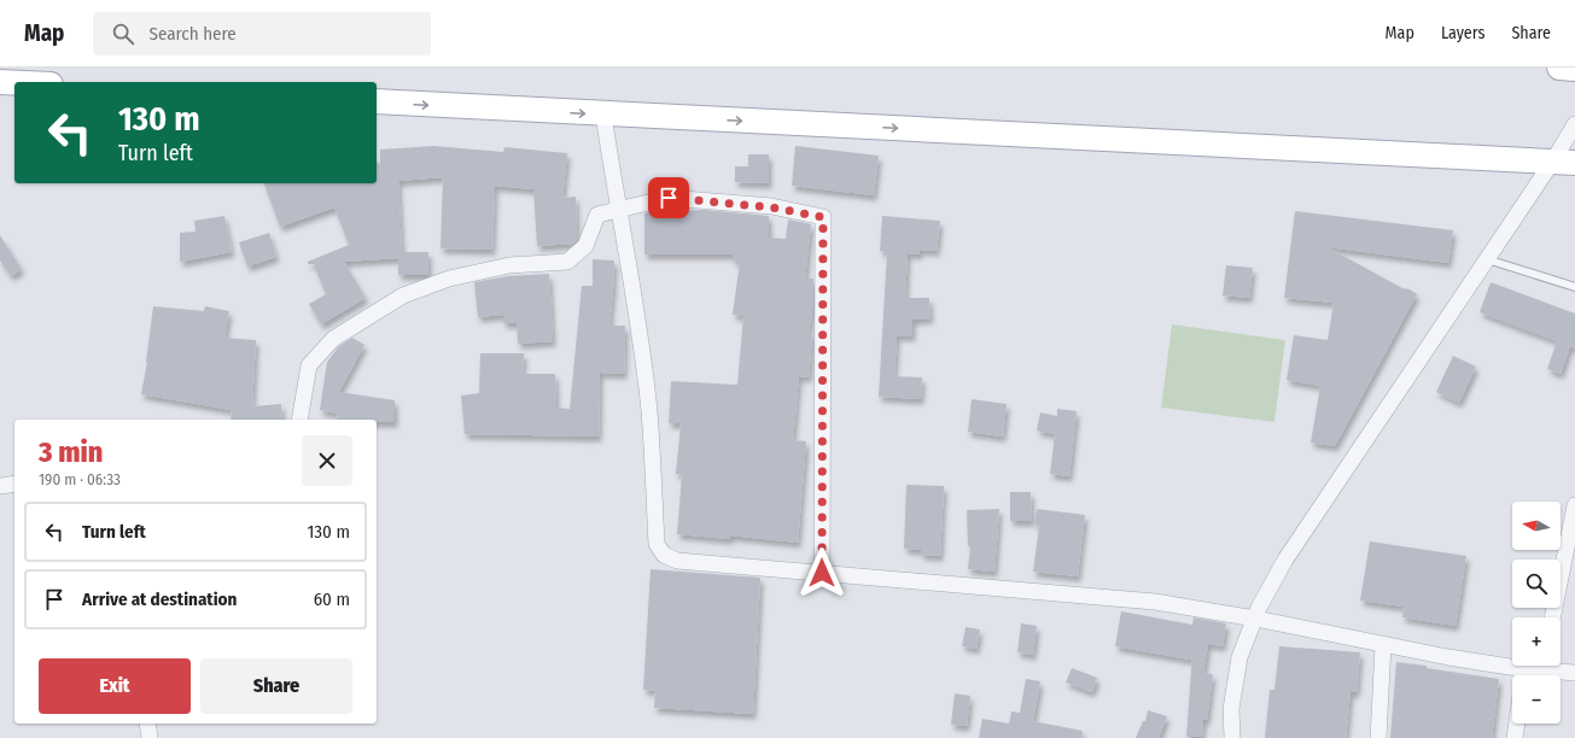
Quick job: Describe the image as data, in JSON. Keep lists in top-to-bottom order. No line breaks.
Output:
{"north":"left","page":{"header":"Map","search":"Search here","nav":["Map","Layers","Share"],"turn":["130 m","Turn left"],"heading":["3 min","190 m · 06:33"],"map_buttons":["+","−"],"list":[{"name":"Turn left","value":"130 m"},{"name":"Arrive at destination","value":"60 m"}],"buttons":["Exit","Share"]}}
